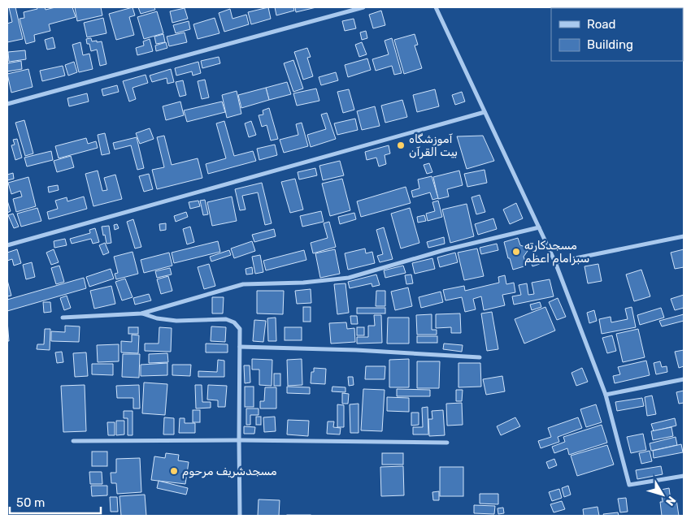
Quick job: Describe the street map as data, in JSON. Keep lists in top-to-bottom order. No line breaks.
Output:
{"places":["آموزشگاه بیت القرآن","مسجدکارته سبزامام اعظم","مسجدشریف مرحوم"],"legend":["Road","Building"],"scale_bar":"50 m","north":"bottom right"}
